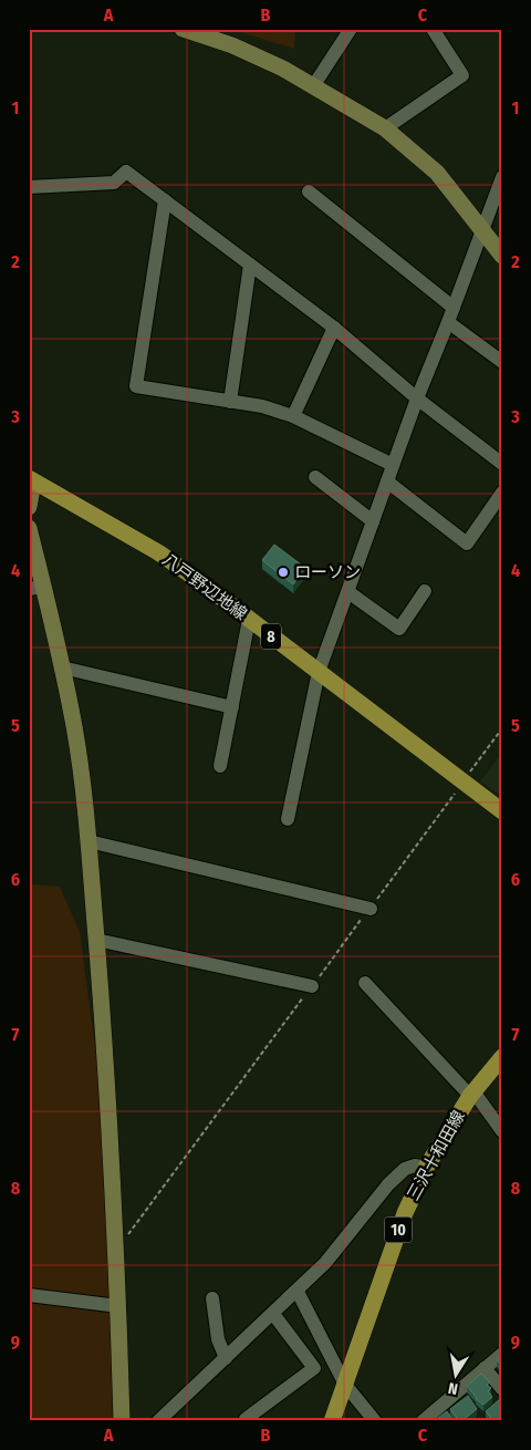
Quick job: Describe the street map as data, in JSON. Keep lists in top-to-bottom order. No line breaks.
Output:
{"streets":{"main road":["八戸野辺地線","8","三沢十和田線","10"]},"places":["ローソン"],"north":"bottom","grid":{"columns":["A","B","C"],"rows":["1","2","3","4","5","6","7","8","9"]}}
